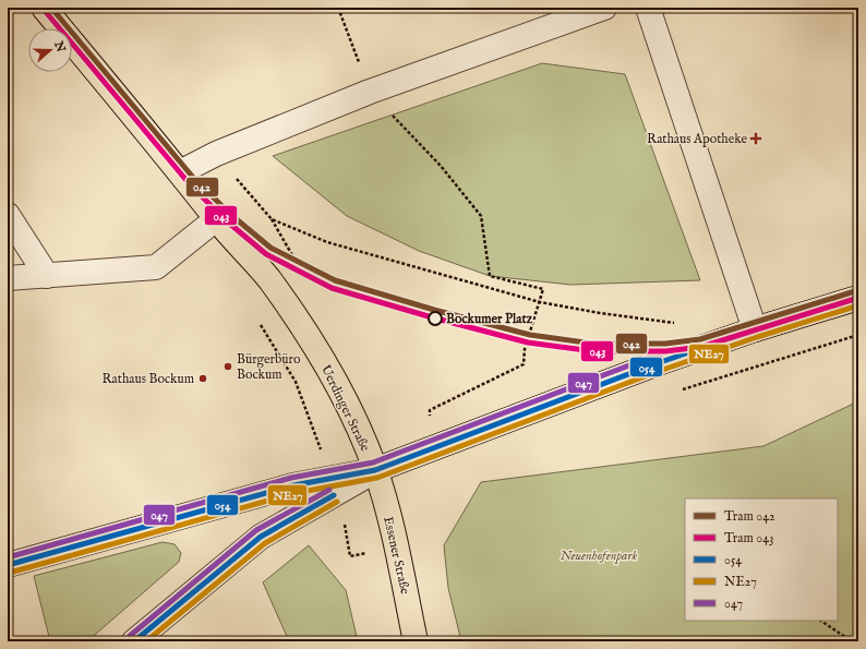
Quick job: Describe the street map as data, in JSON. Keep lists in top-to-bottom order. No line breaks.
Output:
{"streets":{"main road":["Uerdinger Straße","Essener Straße"]},"crossings":[["Uerdinger Straße","Essener Straße"]],"parks":["Neuenhofenpark"],"places":{"health":["Rathaus Apotheke"],"other":["Bockumer Platz","Bürgerbüro Bockum","Rathaus Bockum"]},"lines":["tram line 042","tram line 043","transit line 047","transit line 054","transit line NE27"],"legend":["Tram 042","Tram 043","054","NE27","047"],"north":"right"}
